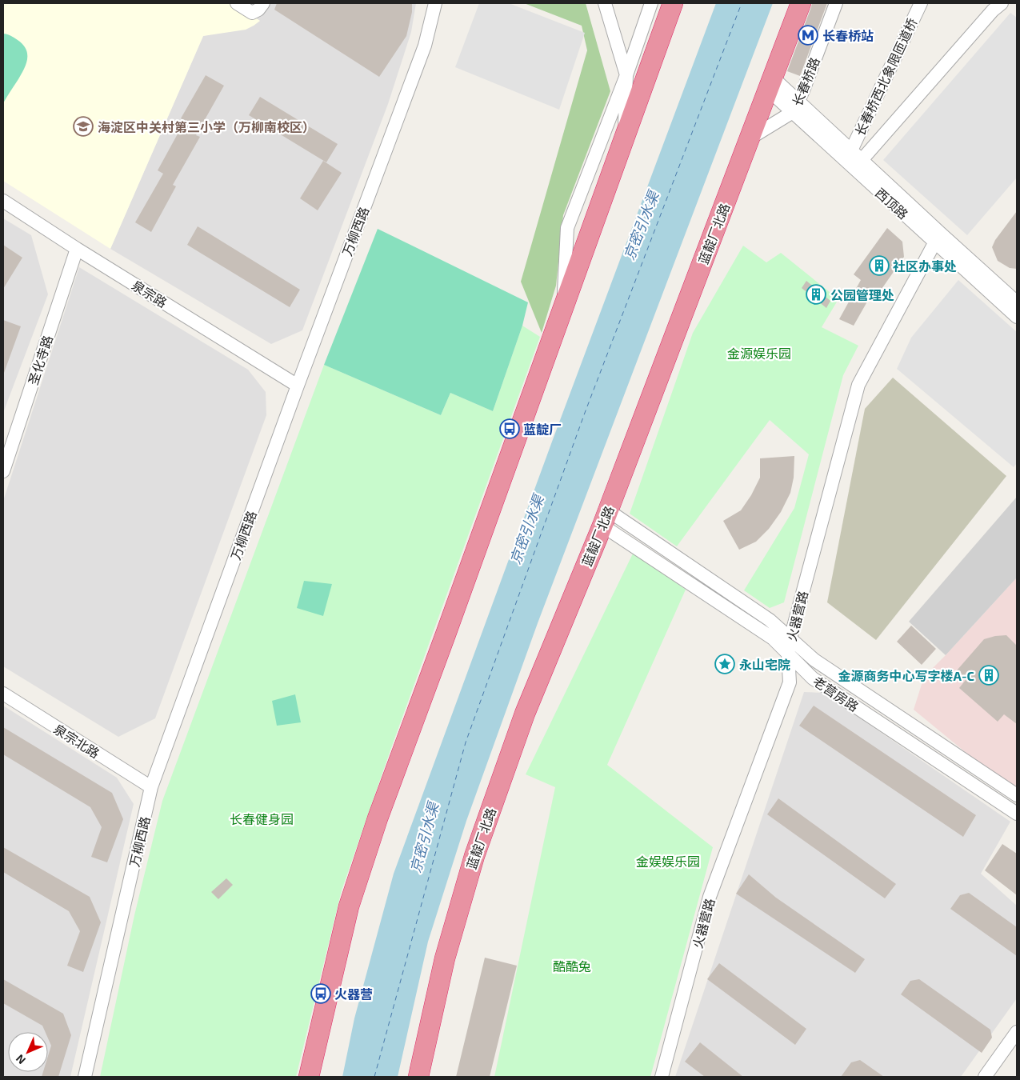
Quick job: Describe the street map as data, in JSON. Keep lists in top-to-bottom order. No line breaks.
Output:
{"streets":{"highway":["蓝靛厂北路"],"street":["长春桥西北象限匝道桥","长春桥路","西顶路","万柳西路","泉宗路","圣化寺路","火器营路","老营房路","泉宗北路"]},"crossings":[["长春桥西北象限匝道桥","西顶路"],["长春桥路","西顶路"],["长春桥路","蓝靛厂北路"],["西顶路","蓝靛厂北路"],["西顶路","火器营路"],["万柳西路","泉宗路"],["万柳西路","泉宗北路"],["蓝靛厂北路","老营房路"],["泉宗路","圣化寺路"],["火器营路","老营房路"]],"water":["京密引水渠"],"parks":["金源娱乐园","长春健身园","金娱娱乐园","酷酷兔"],"places":{"metro station":["长春桥站"],"school or university":["海淀区中关村第三小学（万柳南校区）"],"building":["社区办事处","公园管理处","金源商务中心写字楼A-C"],"bus stop":["蓝靛厂","火器营"],"place":["永山宅院"]},"north":"bottom left"}
